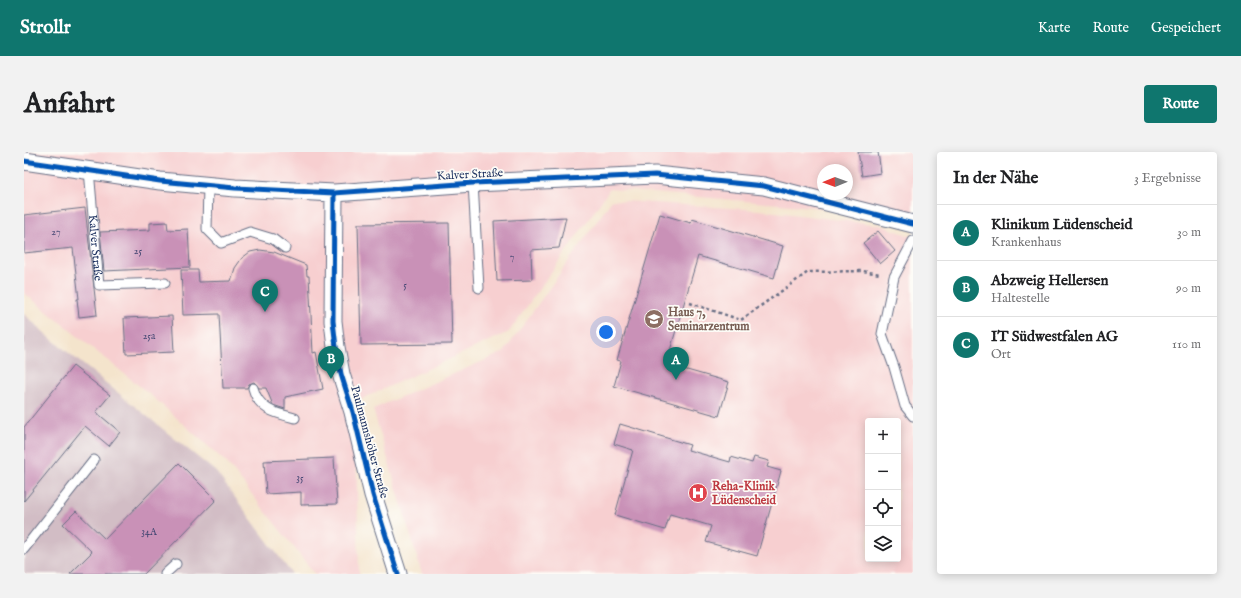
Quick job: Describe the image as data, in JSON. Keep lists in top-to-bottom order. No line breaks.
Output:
{"streets":{"street":["Kalver Straße","Paulmannshöher Straße"]},"crossings":[["Kalver Straße","Paulmannshöher Straße"]],"places":{"school or university":["Haus 7, Seminarzentrum"],"hospital":["Reha-Klinik Lüdenscheid"]},"house_numbers":["27","25","7","5","25a","35","34A"],"north":"left","page":{"header":"Strollr","nav":["Karte","Route","Gespeichert"],"buttons":"Route","title":"Anfahrt","heading":["In der Nähe","3 Ergebnisse"],"list":[{"mark":"A","name":"Klinikum Lüdenscheid","note":"Krankenhaus","value":"30 m"},{"mark":"B","name":"Abzweig Hellersen","note":"Haltestelle","value":"90 m"},{"mark":"C","name":"IT Südwestfalen AG","note":"Ort","value":"110 m"}],"pins":["C","B","A"],"map_buttons":["+","−"]}}
